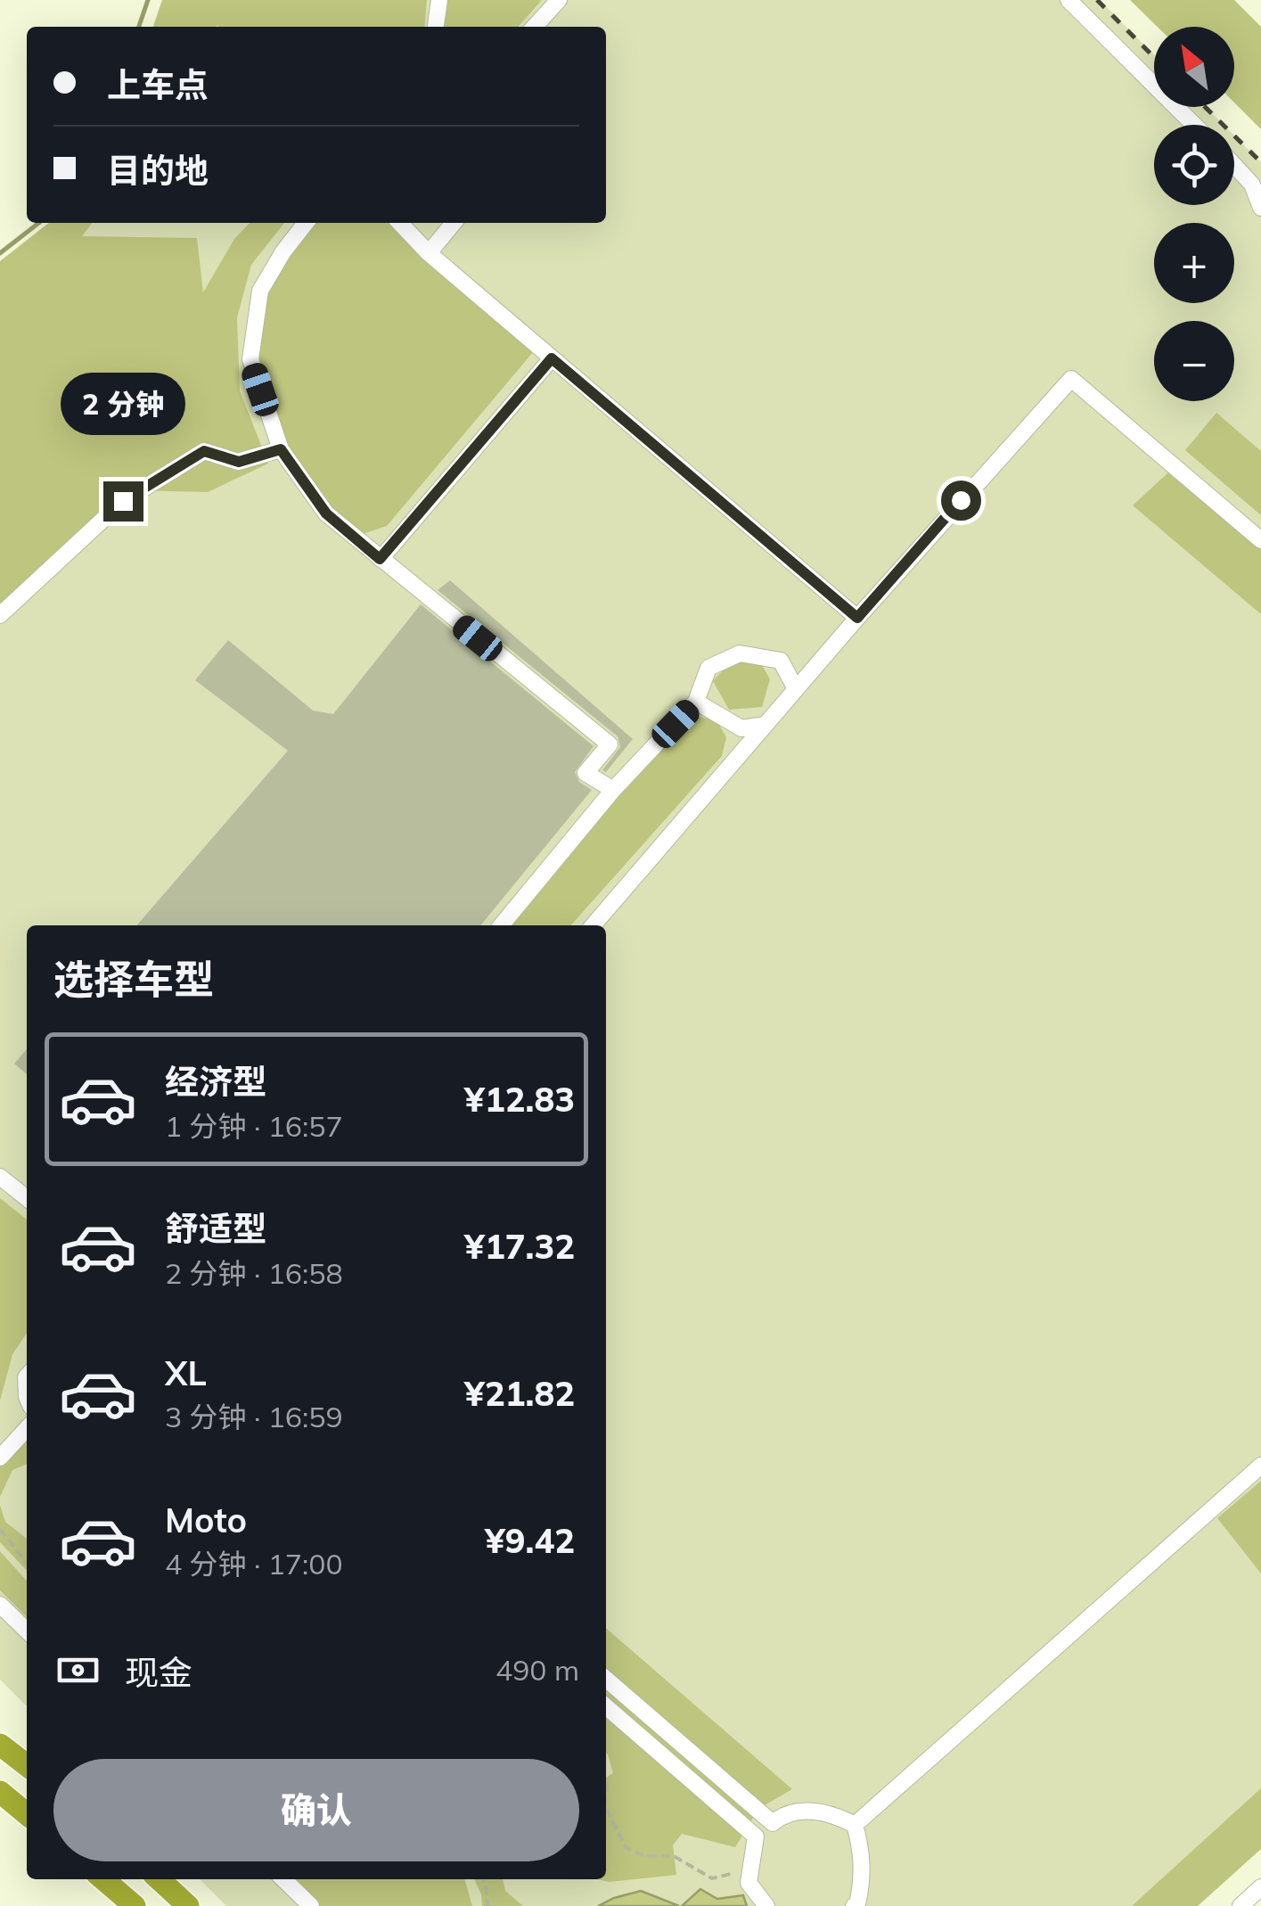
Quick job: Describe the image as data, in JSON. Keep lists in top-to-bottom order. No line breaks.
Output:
{"north":"top left","page":{"map_buttons":["+","−"],"banner":["上车点","目的地"],"bubble":"2 分钟","heading":"选择车型","list":[{"name":"经济型","note":"1 分钟 · 16:57","value":"¥12.83"},{"name":"舒适型","note":"2 分钟 · 16:58","value":"¥17.32"},{"name":"XL","note":"3 分钟 · 16:59","value":"¥21.82"},{"name":"Moto","note":"4 分钟 · 17:00","value":"¥9.42"}],"pay":["现金","490 m"],"buttons":"确认"}}
